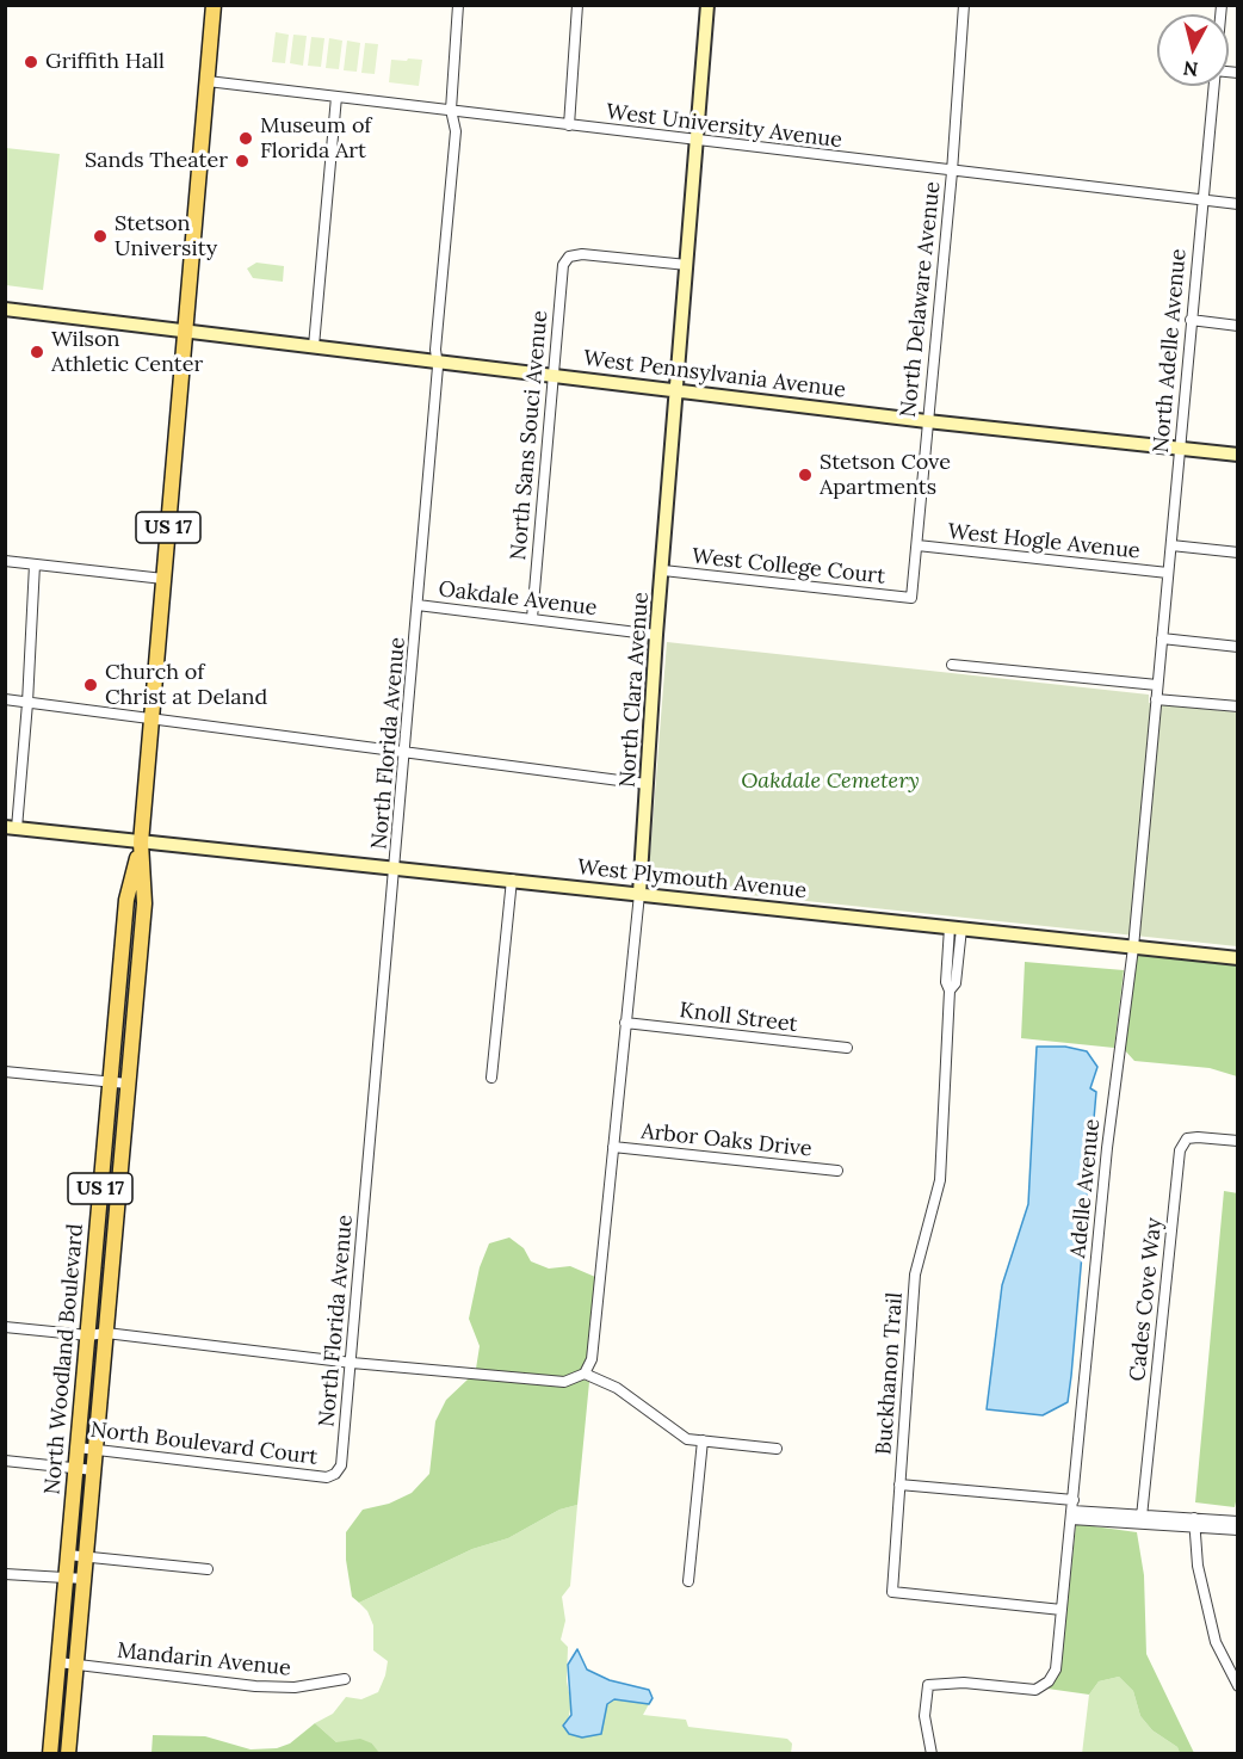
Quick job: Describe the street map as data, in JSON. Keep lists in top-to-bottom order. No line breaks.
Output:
{"streets":{"main road":["US 17","North Woodland Boulevard"],"street":["West University Avenue","North Delaware Avenue","North Adelle Avenue","West Pennsylvania Avenue","North Sans Souci Avenue","West Hogle Avenue","West College Court","Oakdale Avenue","North Clara Avenue","North Florida Avenue","West Plymouth Avenue","Knoll Street","Arbor Oaks Drive","Adelle Avenue","Cades Cove Way","Buckhanon Trail","North Boulevard Court","Mandarin Avenue"]},"crossings":[["West University Avenue","North Delaware Avenue"],["West University Avenue","North Adelle Avenue"],["West University Avenue","North Clara Avenue"],["West University Avenue","North Florida Avenue"],["West University Avenue","North Woodland Boulevard"],["North Delaware Avenue","West Pennsylvania Avenue"],["North Delaware Avenue","West Hogle Avenue"],["North Delaware Avenue","West College Court"],["North Adelle Avenue","West Pennsylvania Avenue"],["North Adelle Avenue","West Hogle Avenue"],["North Adelle Avenue","Adelle Avenue"],["West Pennsylvania Avenue","North Sans Souci Avenue"],["West Pennsylvania Avenue","North Clara Avenue"],["West Pennsylvania Avenue","North Florida Avenue"],["West Pennsylvania Avenue","North Woodland Boulevard"],["North Sans Souci Avenue","Oakdale Avenue"],["North Sans Souci Avenue","North Clara Avenue"],["West College Court","North Clara Avenue"],["Oakdale Avenue","North Clara Avenue"],["Oakdale Avenue","North Florida Avenue"],["North Clara Avenue","West Plymouth Avenue"],["North Clara Avenue","Knoll Street"],["North Clara Avenue","Arbor Oaks Drive"],["North Florida Avenue","West Plymouth Avenue"],["North Florida Avenue","North Boulevard Court"],["West Plymouth Avenue","Adelle Avenue"],["West Plymouth Avenue","North Woodland Boulevard"],["West Plymouth Avenue","Buckhanon Trail"],["Adelle Avenue","Buckhanon Trail"],["North Woodland Boulevard","North Boulevard Court"],["North Woodland Boulevard","Mandarin Avenue"]],"parks":["Oakdale Cemetery"],"places":["Griffith Hall","Museum of Florida Art","Sands Theater","Stetson University","Wilson Athletic Center","Stetson Cove Apartments","Church of Christ at Deland"],"north":"bottom"}
